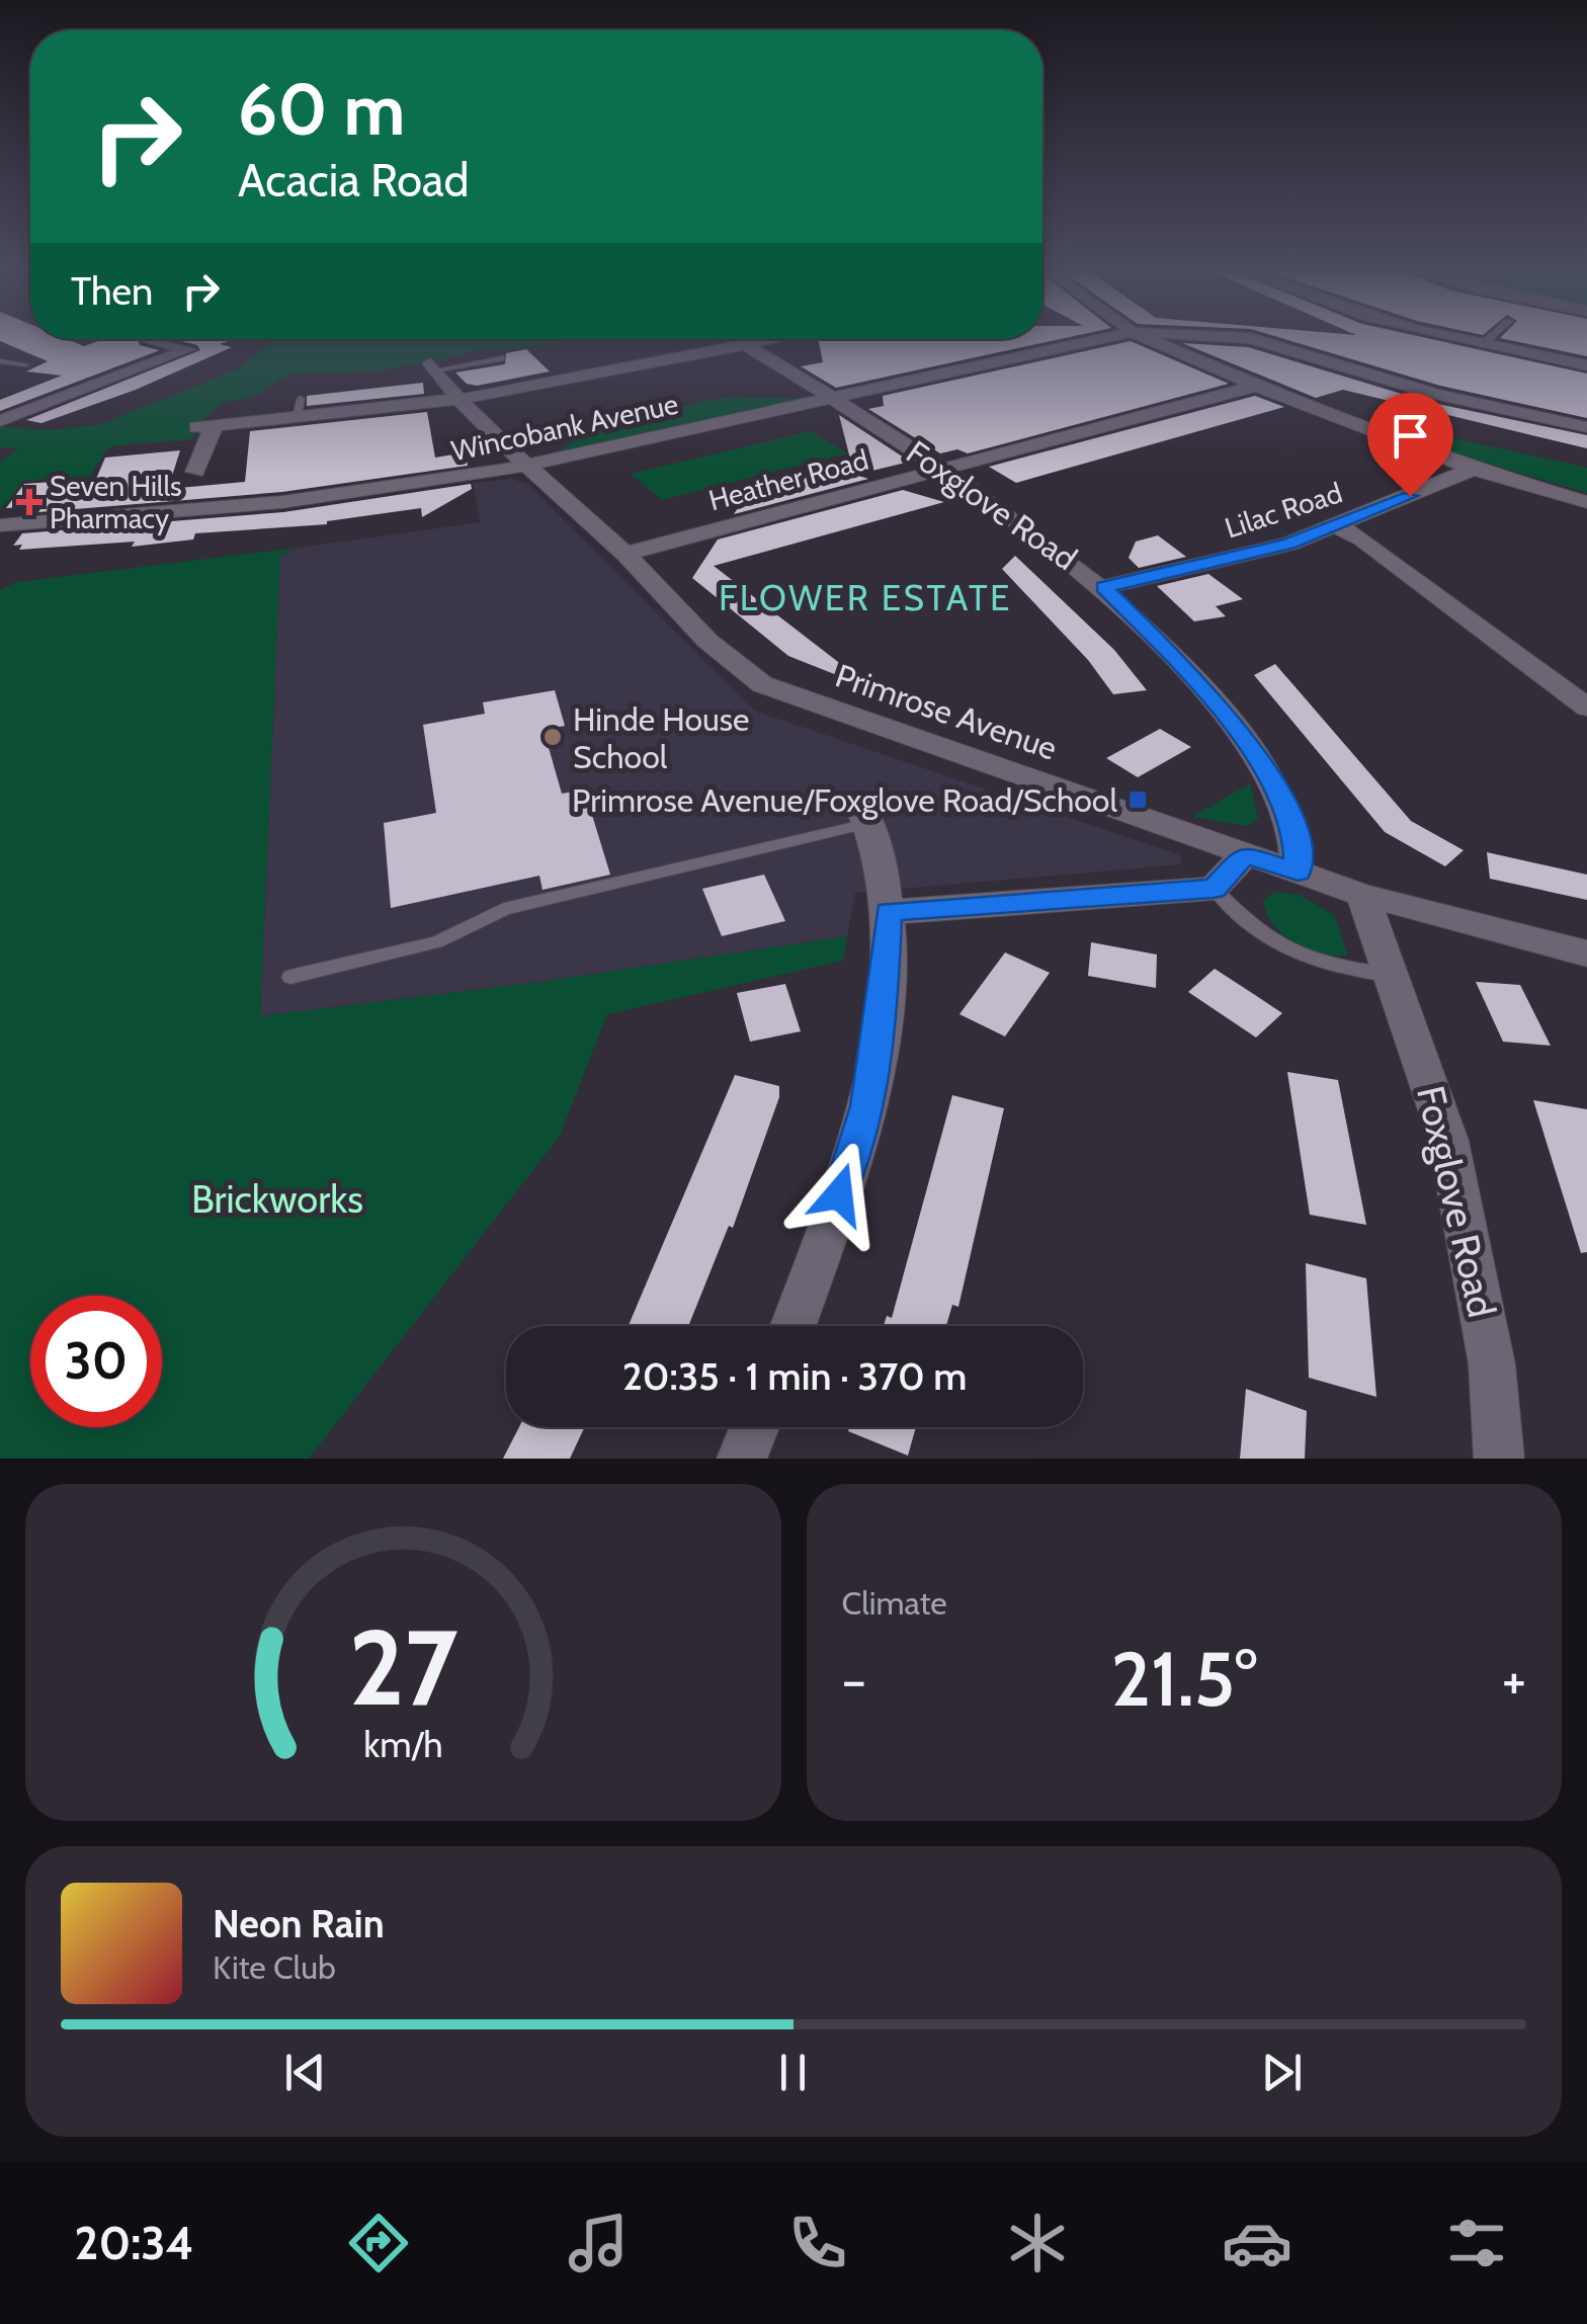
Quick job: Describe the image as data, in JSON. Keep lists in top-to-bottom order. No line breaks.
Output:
{"streets":{"street":["Wincobank Avenue","Heather Road","Foxglove Road","Lilac Road","Primrose Avenue"]},"crossings":[["Wincobank Avenue","Foxglove Road"],["Wincobank Avenue","Primrose Avenue"],["Heather Road","Foxglove Road"],["Heather Road","Primrose Avenue"],["Foxglove Road","Lilac Road"],["Foxglove Road","Primrose Avenue"]],"districts":["FLOWER ESTATE"],"parks":["Brickworks"],"places":{"health":["Seven Hills Pharmacy"],"other":["Hinde House School"],"transit":["Primrose Avenue/Foxglove Road/School"]},"page":{"turn":["60 m","Acacia Road"],"then":"Then","limit":"30","trip":"20:35 · 1 min · 370 m","tile":"Climate","heat":["−","21.5°","+"],"song":["Neon Rain","Kite Club"],"tabs":"20:34","gauge":["27","km/h"]}}
